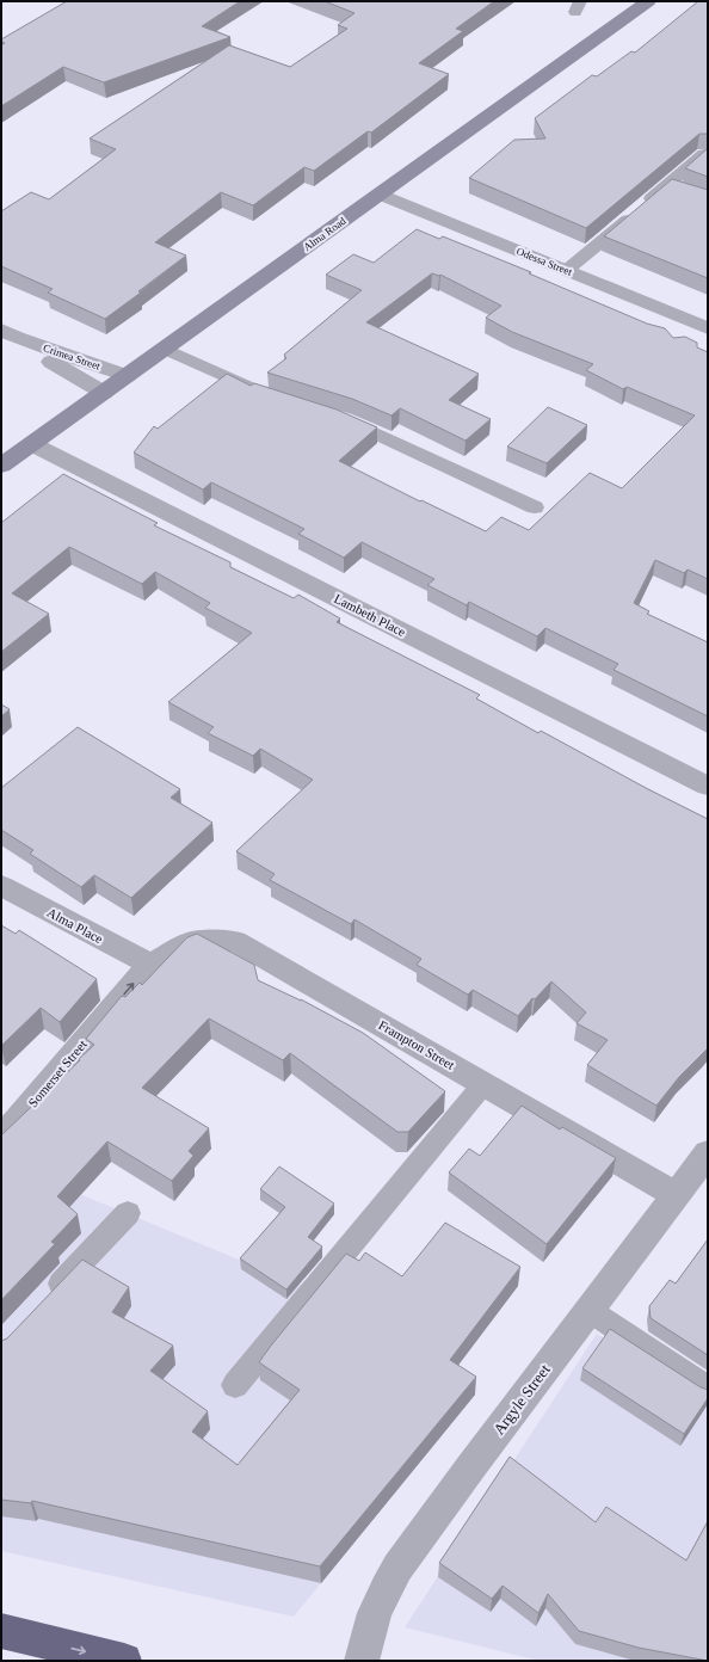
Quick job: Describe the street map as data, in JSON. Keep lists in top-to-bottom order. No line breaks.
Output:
{"streets":{"street":["Alma Road","Odessa Street","Crimea Street","Lambeth Place","Alma Place","Frampton Street","Somerset Street","Argyle Street"]},"crossings":[["Alma Road","Odessa Street"],["Alma Road","Crimea Street"],["Alma Road","Lambeth Place"],["Alma Place","Frampton Street"],["Alma Place","Somerset Street"],["Frampton Street","Somerset Street"],["Frampton Street","Argyle Street"]],"one_way":["Somerset Street"]}
